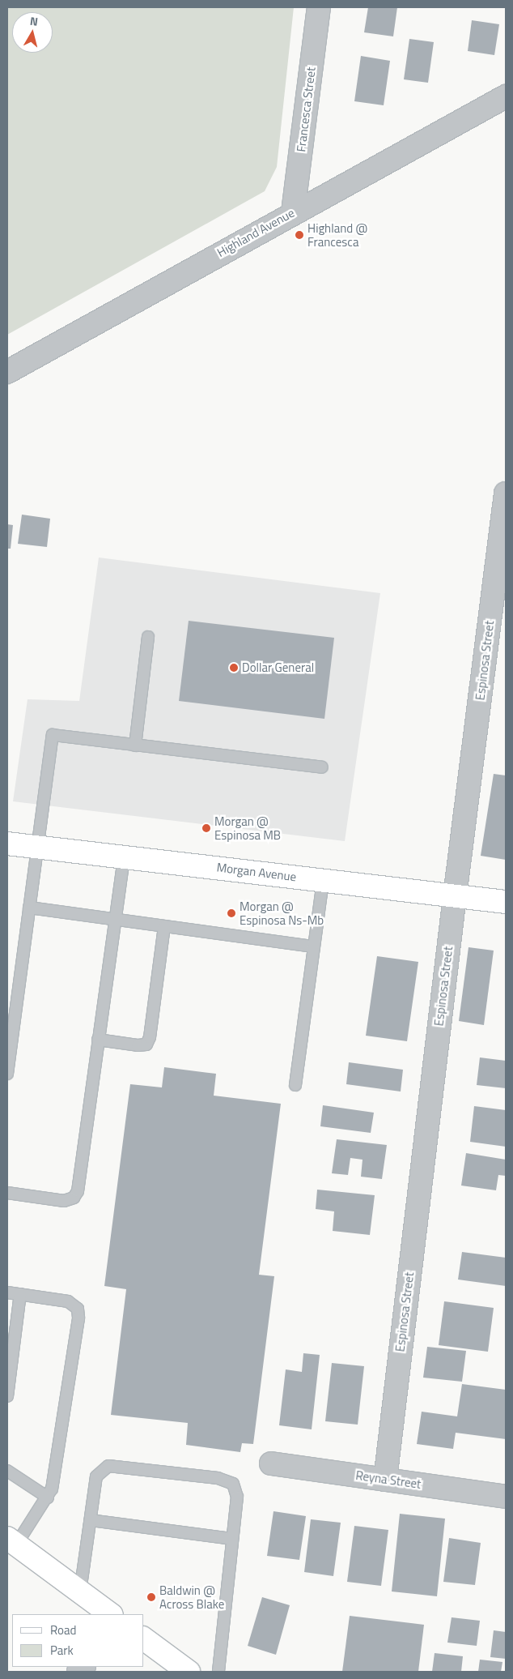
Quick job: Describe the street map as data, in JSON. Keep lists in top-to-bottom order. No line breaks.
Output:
{"streets":{"main road":["Morgan Avenue"],"street":["Francesca Street","Highland Avenue","Espinosa Street","Reyna Street"]},"crossings":[["Francesca Street","Highland Avenue"],["Espinosa Street","Morgan Avenue"],["Espinosa Street","Reyna Street"]],"places":["Highland @ Francesca","Dollar General","Morgan @ Espinosa MB","Morgan @ Espinosa Ns-Mb","Baldwin @ Across Blake"],"legend":["Road","Park"],"north":"top"}
